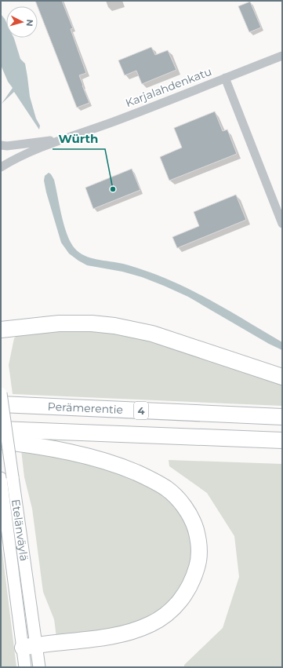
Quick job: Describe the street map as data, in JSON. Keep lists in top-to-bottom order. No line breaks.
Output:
{"streets":{"highway":["Perämerentie","4"],"main road":["Etelänväylä"],"street":["Karjalahdenkatu"]},"places":["Würth"],"north":"right"}
